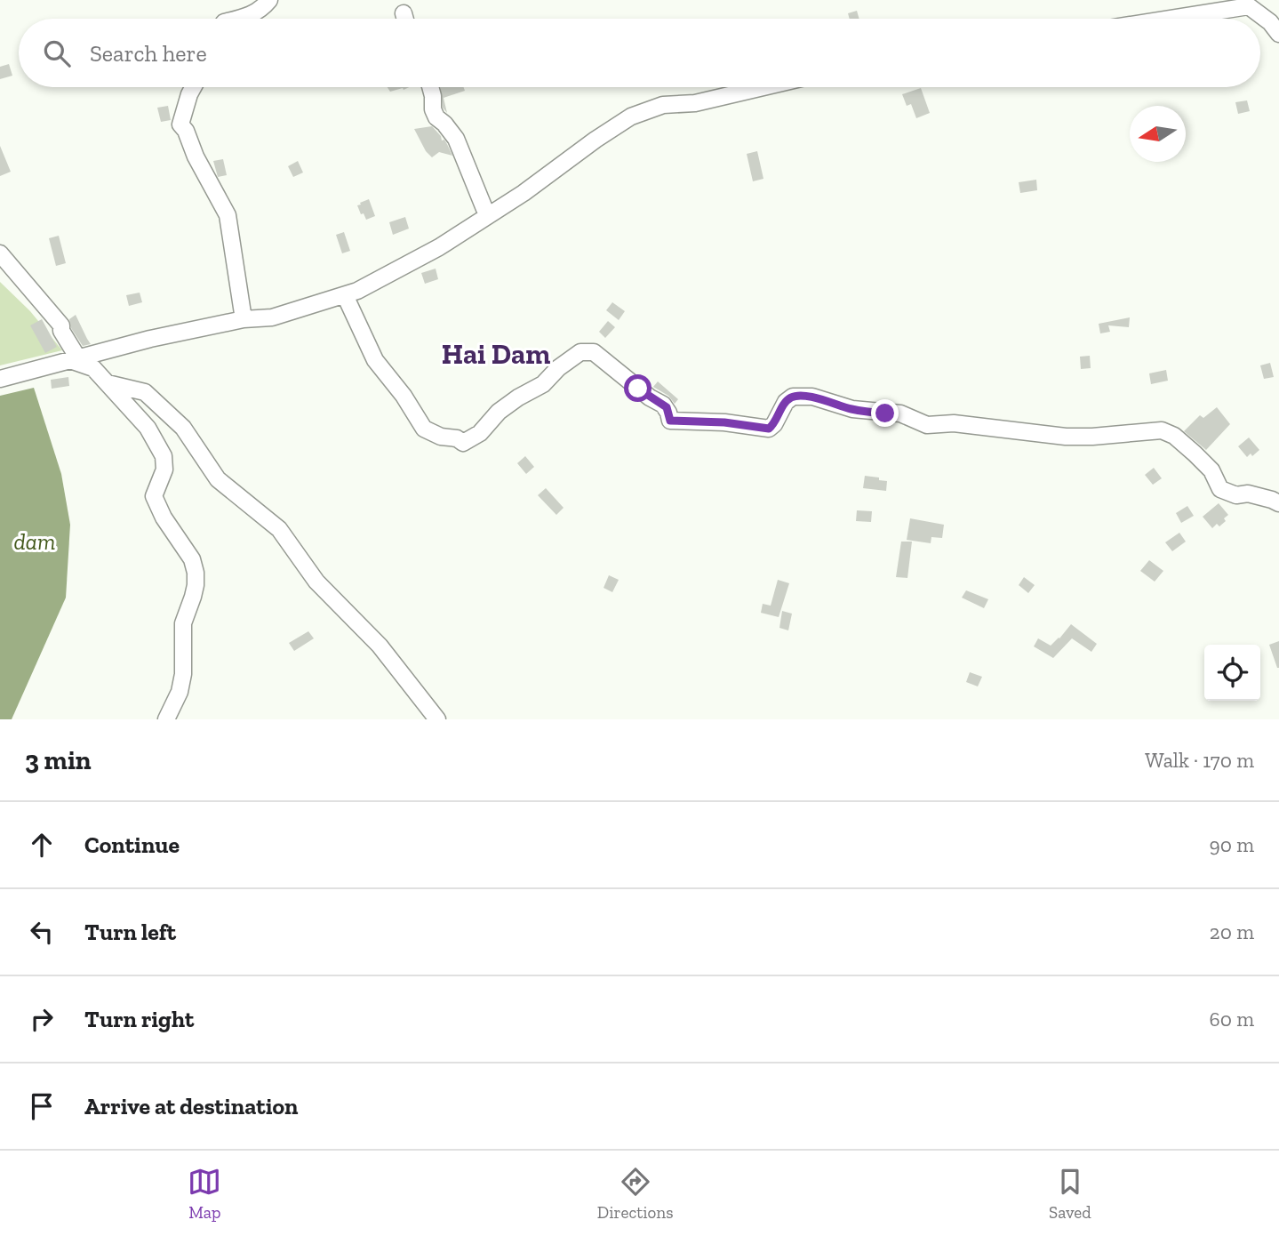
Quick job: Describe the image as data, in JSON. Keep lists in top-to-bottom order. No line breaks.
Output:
{"districts":["Hai Dam"],"water":["dam"],"north":"left","page":{"search":"Search here","heading":["3 min","Walk · 170 m"],"list":[["Continue","90 m"],["Turn left","20 m"],["Turn right","60 m"],"Arrive at destination"],"nav":["Map","Directions","Saved"]}}
